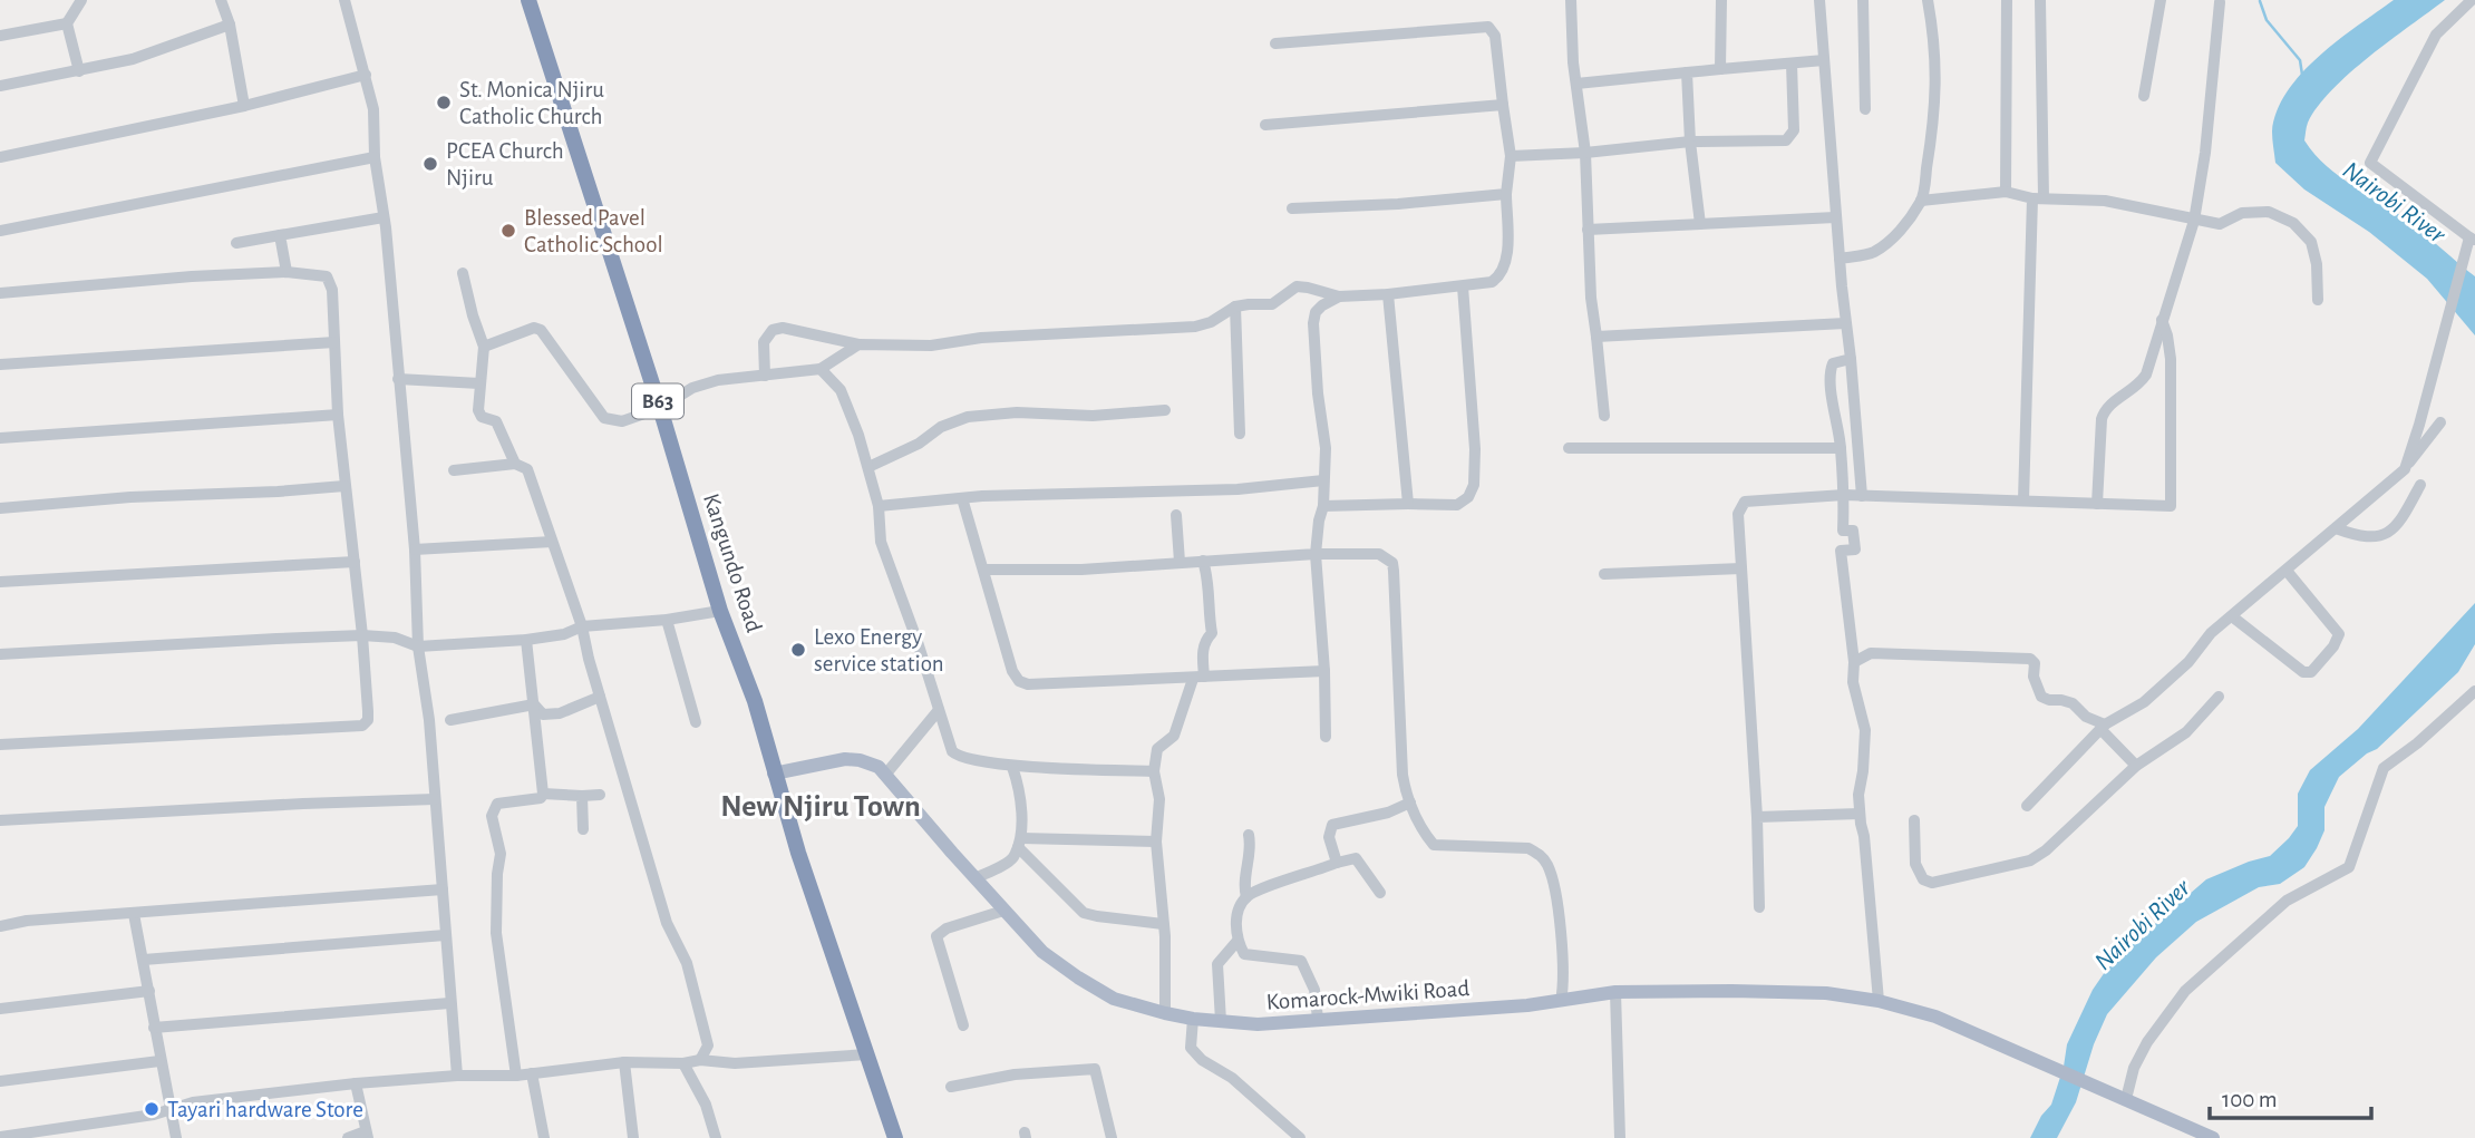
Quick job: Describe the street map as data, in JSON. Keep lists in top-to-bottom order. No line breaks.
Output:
{"streets":{"highway":["B63","Kangundo Road"],"main road":["Komarock-Mwiki Road"]},"crossings":[["Kangundo Road","Komarock-Mwiki Road"]],"districts":["New Njiru Town"],"water":["Nairobi River"],"places":["St. Monica Njiru Catholic Church","PCEA Church Njiru","Blessed Pavel Catholic School","Lexo Energy service station","Tayari hardware Store"],"scale_bar":"100 m"}
